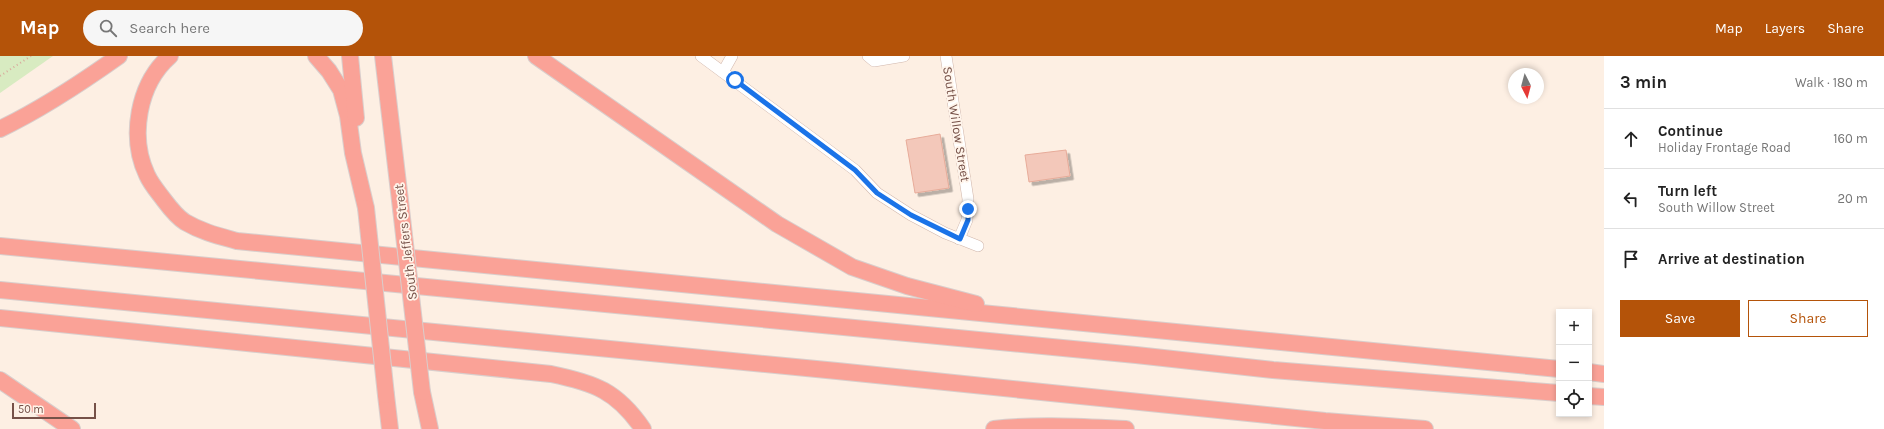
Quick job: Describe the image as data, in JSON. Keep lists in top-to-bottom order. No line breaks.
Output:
{"streets":{"highway":["South Jeffers Street"],"street":["South Willow Street"]},"scale_bar":"50 m","north":"bottom","page":{"header":"Map","search":"Search here","nav":["Map","Layers","Share"],"heading":["3 min","Walk · 180 m"],"list":[["Continue","Holiday Frontage Road","160 m"],["Turn left","South Willow Street","20 m"],"Arrive at destination"],"buttons":["Save","Share"],"map_buttons":["+","−"],"scale":"50 m"}}
